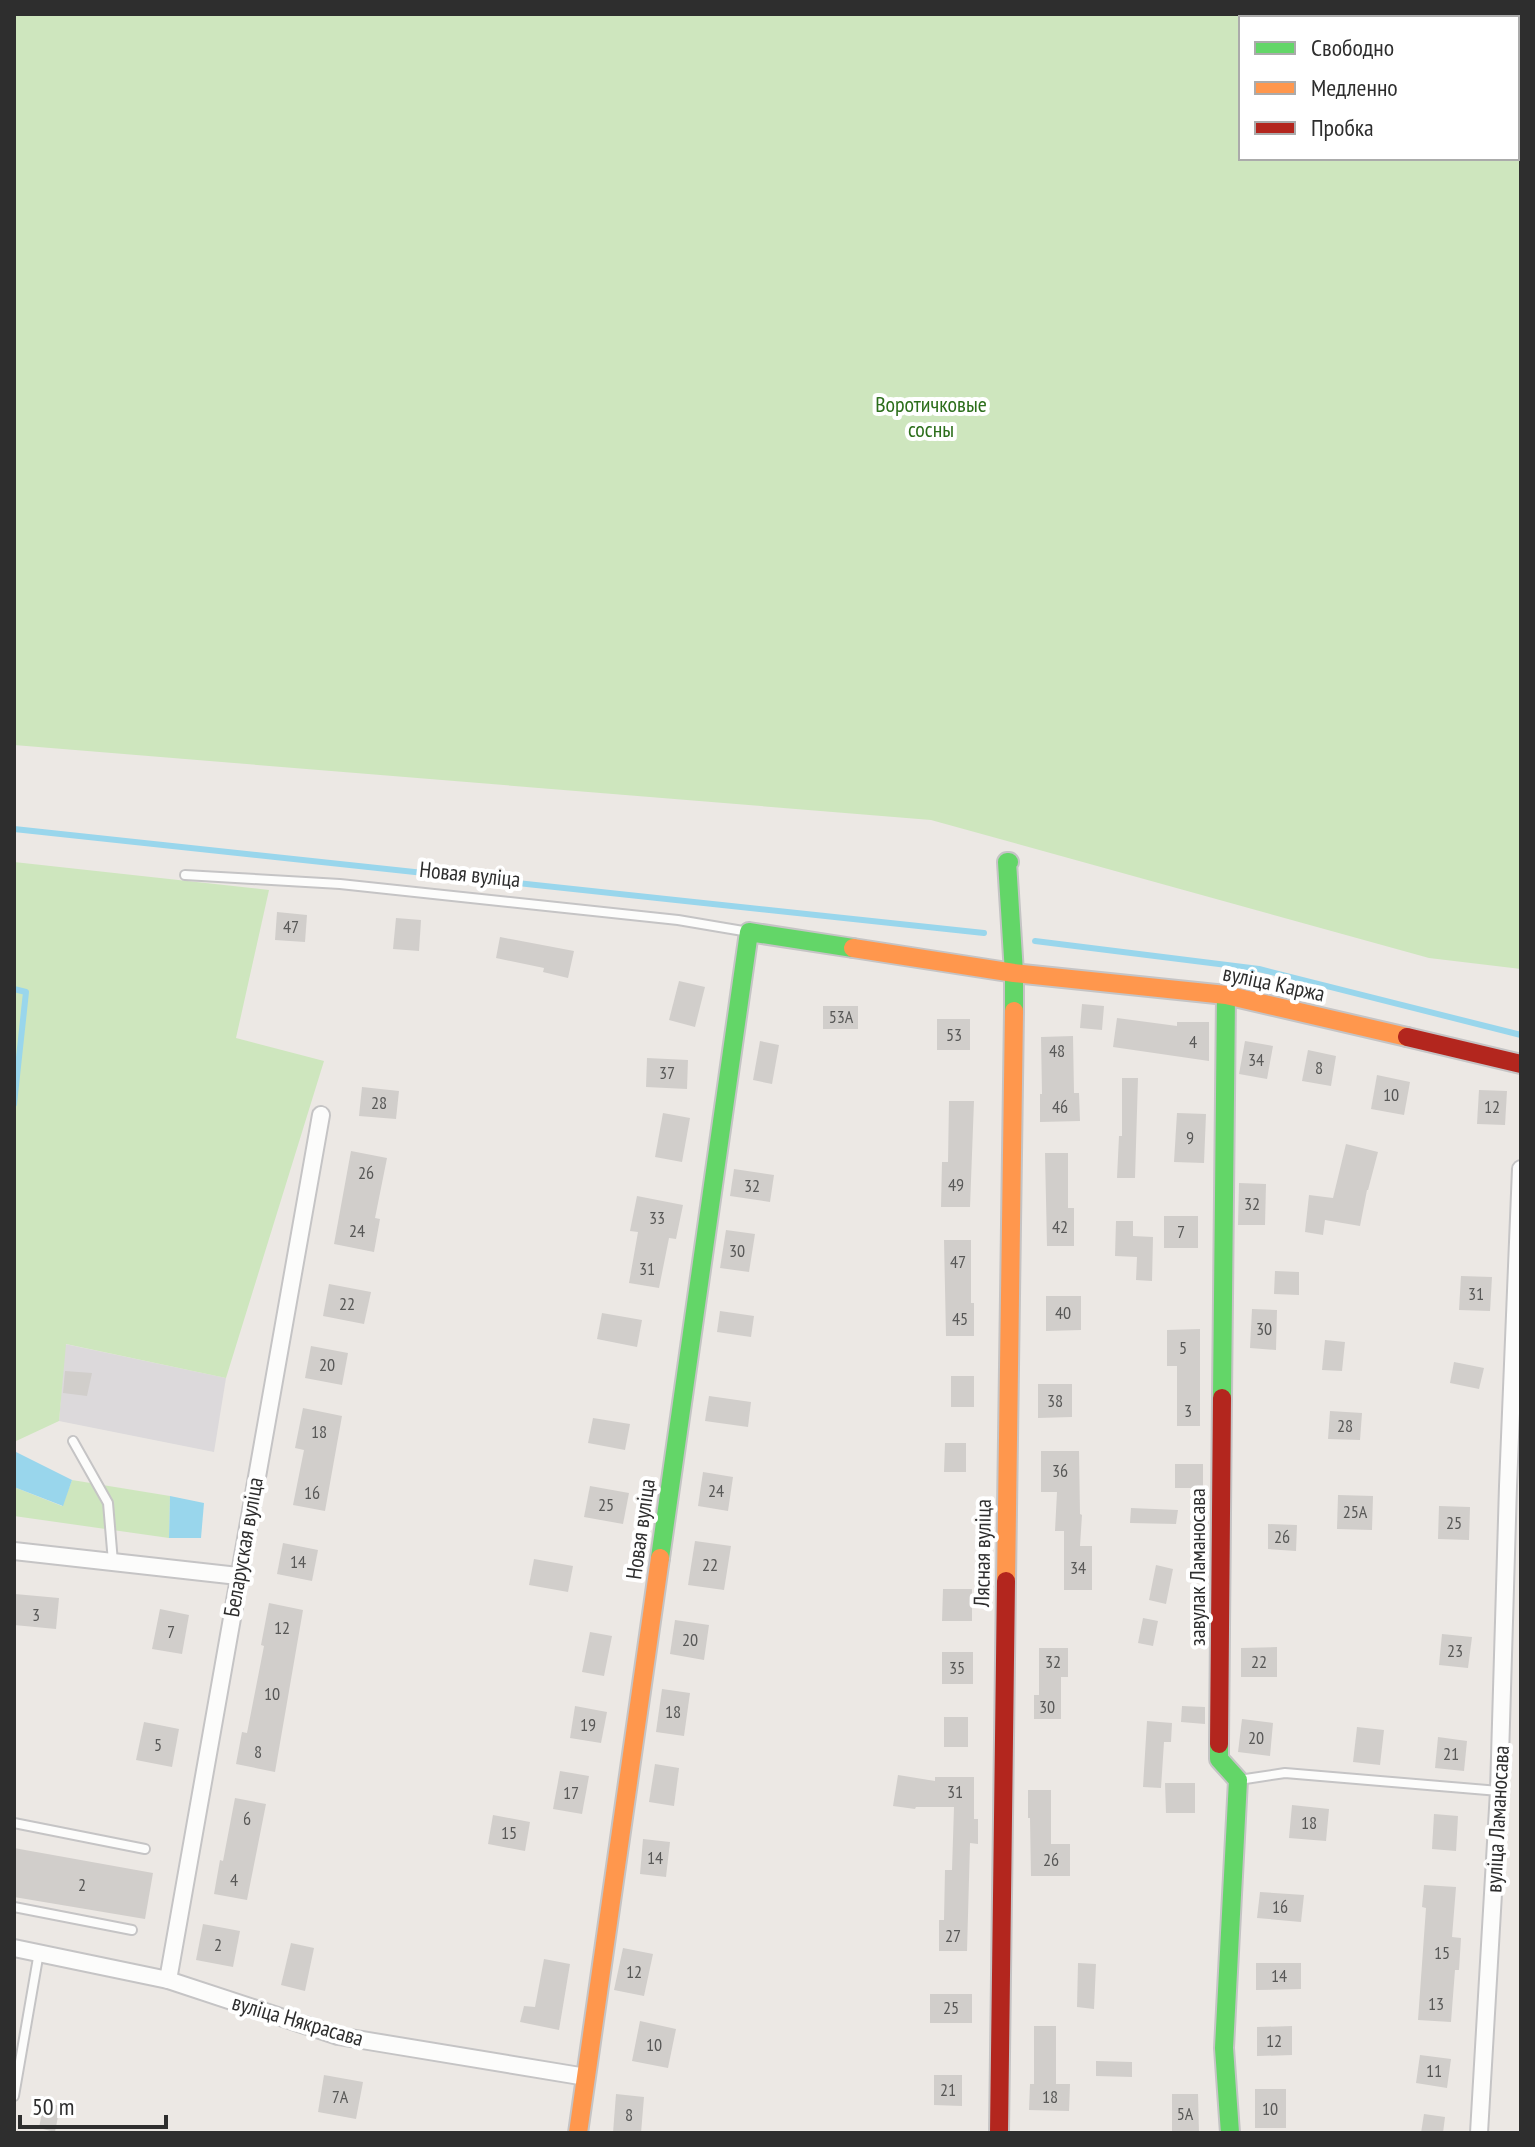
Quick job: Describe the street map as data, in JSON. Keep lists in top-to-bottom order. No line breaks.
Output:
{"streets":{"street":["Новая вуліца","вуліца Каржа","Беларуская вуліца","Лясная вуліца","завулак Ламаносава","вуліца Ламаносава","вуліца Някрасава"]},"crossings":[["Новая вуліца","вуліца Каржа"],["Новая вуліца","Лясная вуліца"],["Новая вуліца","вуліца Някрасава"],["вуліца Каржа","Лясная вуліца"],["вуліца Каржа","завулак Ламаносава"],["Беларуская вуліца","вуліца Някрасава"]],"parks":["Воротичковые сосны"],"house_numbers":["47","53А","53","4","48","34","8","37","10","28","46","12","9","26","49","32","32","33","42","24","7","30","47","31","31","22","40","45","30","5","20","38","3","28","18","36","24","16","25","25А","25","26","14","22","34","3","12","7","20","23","32","22","35","10","30","18","19","20","5","8","21","31","17","6","18","15","14","26","4","2","16","27","2","15","12","14","13","25","12","10","11","21","7А","18","10","5А","8"],"legend":["Свободно","Медленно","Пробка"],"scale_bar":"50 m"}
